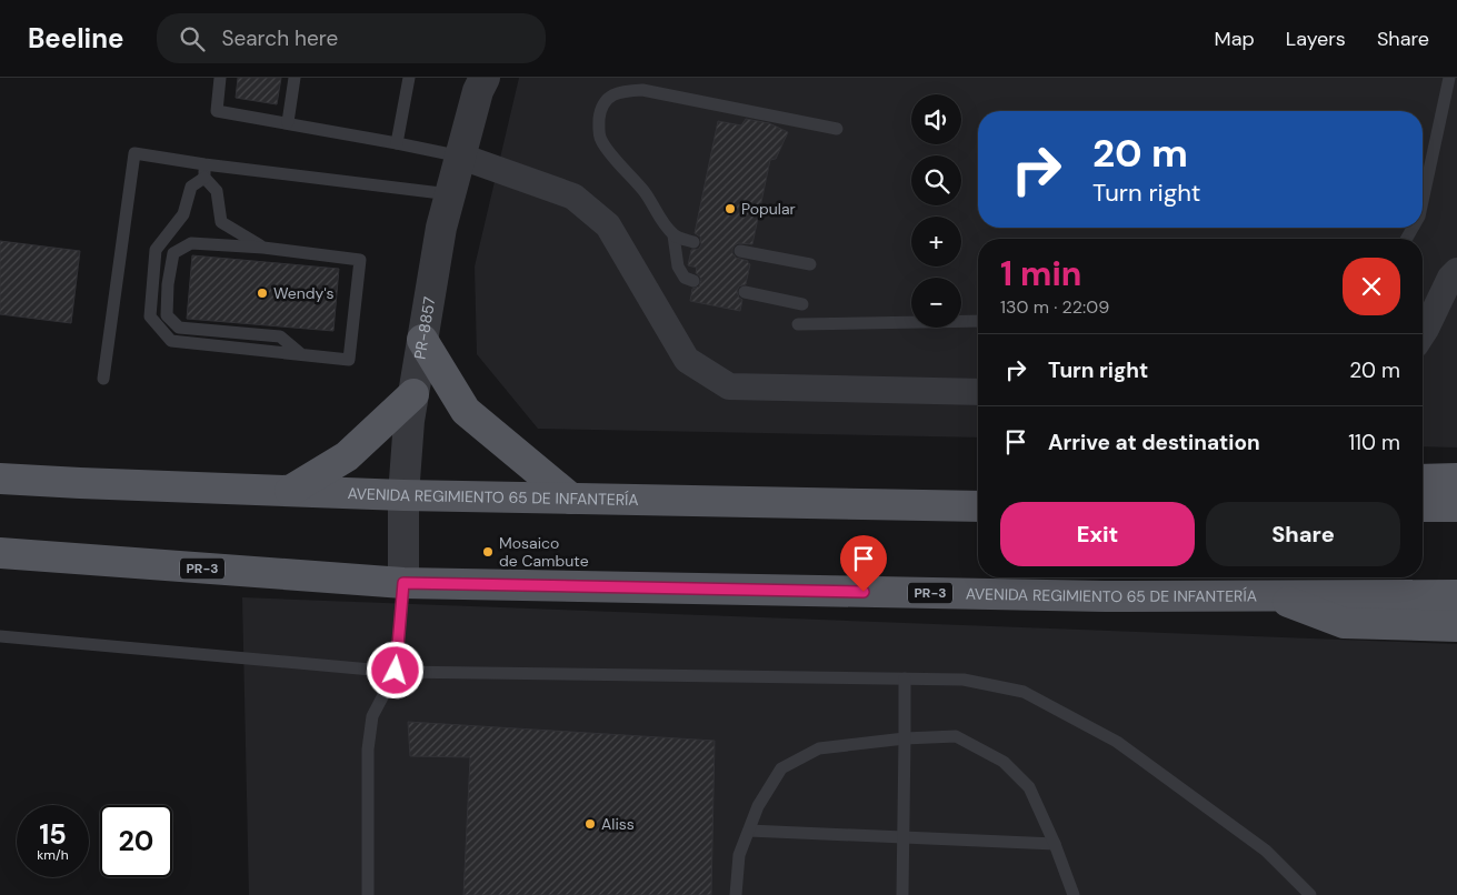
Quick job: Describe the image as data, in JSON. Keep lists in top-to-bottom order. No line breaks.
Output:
{"streets":{"main road":["AVENIDA REGIMIENTO 65 DE INFANTERÍA","PR-3"],"street":["PR-8857"]},"crossings":[["PR-8857","AVENIDA REGIMIENTO 65 DE INFANTERÍA"]],"places":["Popular","Wendy's","Mosaico de Cambute","Aliss"],"page":{"header":"Beeline","search":"Search here","nav":["Map","Layers","Share"],"map_buttons":["+","−"],"turn":["20 m","Turn right"],"heading":["1 min","130 m · 22:09"],"list":[{"name":"Turn right","value":"20 m"},{"name":"Arrive at destination","value":"110 m"}],"buttons":["Exit","Share"],"speed":"15 km/h","limit":"20"}}
